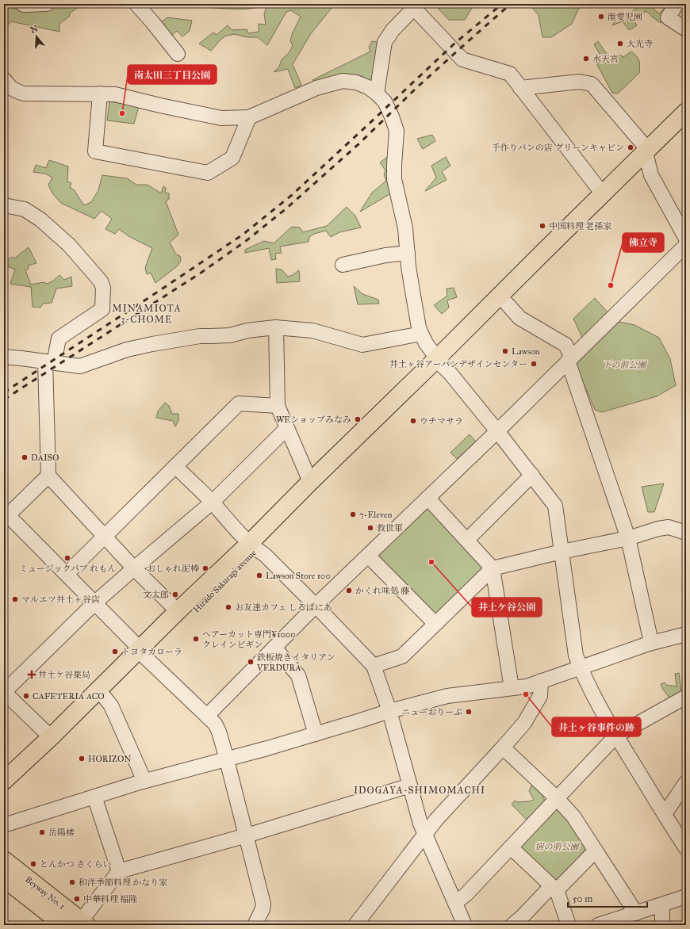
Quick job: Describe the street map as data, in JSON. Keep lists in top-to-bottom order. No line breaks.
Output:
{"streets":{"main road":["Hirado Sakuragi avenue","Beyway No. 1"]},"districts":["MINAMIOTA 3-CHOME","IDOGAYA-SHIMOMACHI"],"parks":["下の前公園","宿の前公園"],"places":{"other":["南愛児園","大光寺","水天宮","南太田三丁目公園","手作りパンの店 グリーンキャビン","中国料理 老孫家","佛立寺","Lawson","井土ヶ谷アーバンデザインセンター","WEショップみなみ","ウチマサラ","DAISO","7-Eleven","救世軍","ミュージックパブ れもん","井土ケ谷公園","おしゃれ泥棒","Lawson Store 100","かくれ味処 藤","文太郎","マルエツ井土ヶ谷店","お友達カフェ しるばにあ","ヘアーカット専門¥1000 クレインビギン","トヨタカローラ","鉄板焼きイタリアン VERDURA","井土ヶ谷事件の跡","CAFETERIA ACO","ニューおりーぶ","HORIZON","岳陽楼","とんかつ さくらい","和洋季節料理 かなり家","中華料理 福隆"],"health":["井土ケ谷薬局"]},"scale_bar":"50 m","north":"top"}
